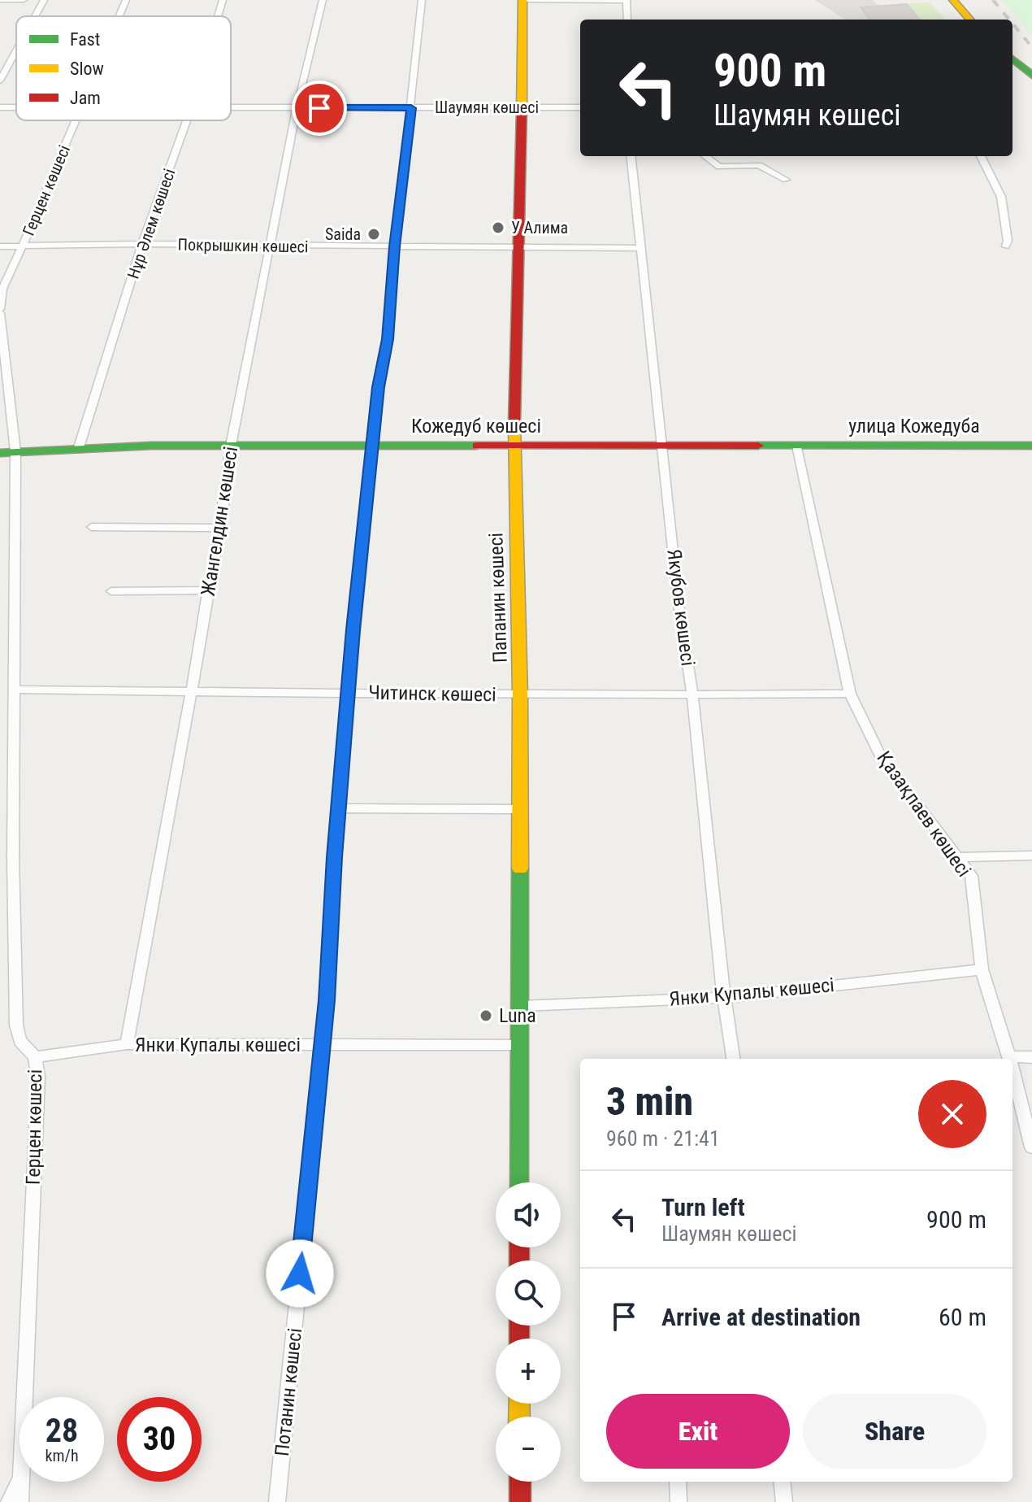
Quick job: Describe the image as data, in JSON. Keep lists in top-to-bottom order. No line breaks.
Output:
{"streets":{"main road":["Кожедуб көшесі","улица Кожедуба","Папанин көшесі"],"street":["Шаумян көшесі","Герцен көшесі","Нұр Әлем көшесі","Покрышкин көшесі","Жангелдин көшесі","Якубов көшесі","Читинск көшесі","Қазақпаев көшесі","Янки Купалы көшесі","Потанин көшесі"]},"crossings":[["Шаумян көшесі","Жангелдин көшесі"],["Шаумян көшесі","Папанин көшесі"],["Шаумян көшесі","Потанин көшесі"],["Герцен көшесі","Покрышкин көшесі"],["Герцен көшесі","Кожедуб көшесі"],["Герцен көшесі","Читинск көшесі"],["Герцен көшесі","Янки Купалы көшесі"],["Нұр Әлем көшесі","Покрышкин көшесі"],["Нұр Әлем көшесі","Кожедуб көшесі"],["Покрышкин көшесі","Жангелдин көшесі"],["Покрышкин көшесі","Папанин көшесі"],["Покрышкин көшесі","Якубов көшесі"],["Покрышкин көшесі","Потанин көшесі"],["Кожедуб көшесі","улица Кожедуба"],["Кожедуб көшесі","Жангелдин көшесі"],["Кожедуб көшесі","Папанин көшесі"],["Кожедуб көшесі","Якубов көшесі"],["Кожедуб көшесі","Қазақпаев көшесі"],["Кожедуб көшесі","Потанин көшесі"],["улица Кожедуба","Қазақпаев көшесі"],["Жангелдин көшесі","Читинск көшесі"],["Жангелдин көшесі","Янки Купалы көшесі"],["Папанин көшесі","Читинск көшесі"],["Папанин көшесі","Янки Купалы көшесі"],["Якубов көшесі","Читинск көшесі"],["Якубов көшесі","Янки Купалы көшесі"],["Читинск көшесі","Қазақпаев көшесі"],["Читинск көшесі","Потанин көшесі"],["Қазақпаев көшесі","Янки Купалы көшесі"],["Янки Купалы көшесі","Потанин көшесі"]],"places":["У Алима","Saida","Luna"],"legend":["Fast","Slow","Jam"],"page":{"turn":["900 m","Шаумян көшесі"],"heading":["3 min","960 m · 21:41"],"list":[{"name":"Turn left","note":"Шаумян көшесі","value":"900 m"},{"name":"Arrive at destination","value":"60 m"}],"map_buttons":["+","−"],"buttons":["Exit","Share"],"speed":"28 km/h","limit":"30"}}
